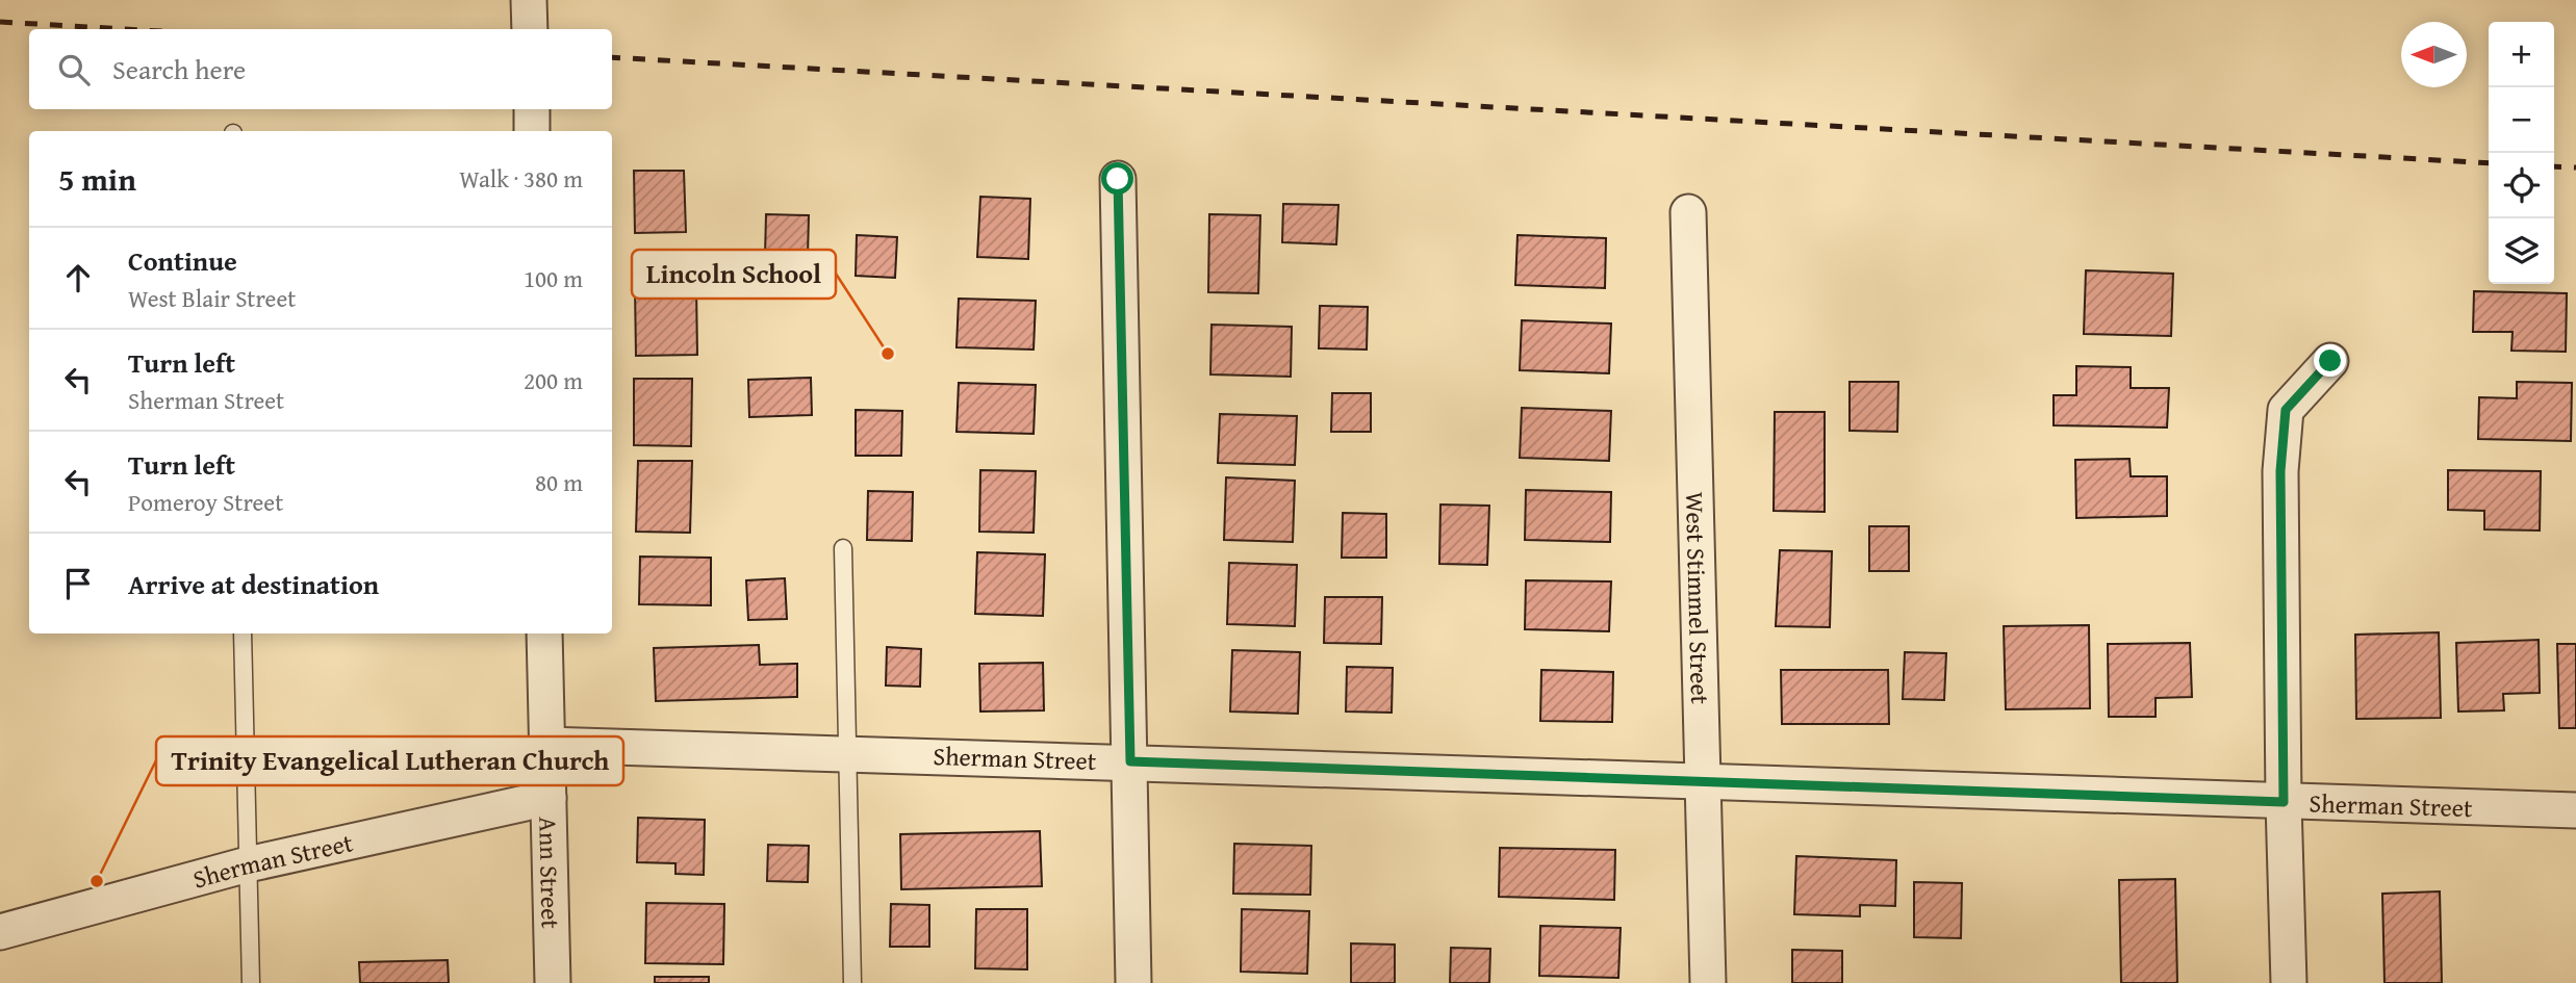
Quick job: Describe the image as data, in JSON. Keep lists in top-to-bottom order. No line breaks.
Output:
{"streets":{"street":["West Stimmel Street","Sherman Street","Ann Street"]},"crossings":[["West Stimmel Street","Sherman Street"],["Sherman Street","Ann Street"]],"places":["Lincoln School","Trinity Evangelical Lutheran Church"],"north":"left","page":{"map_buttons":["+","−"],"search":"Search here","heading":["5 min","Walk · 380 m"],"list":[["Continue","West Blair Street","100 m"],["Turn left","Sherman Street","200 m"],["Turn left","Pomeroy Street","80 m"],"Arrive at destination"]}}
